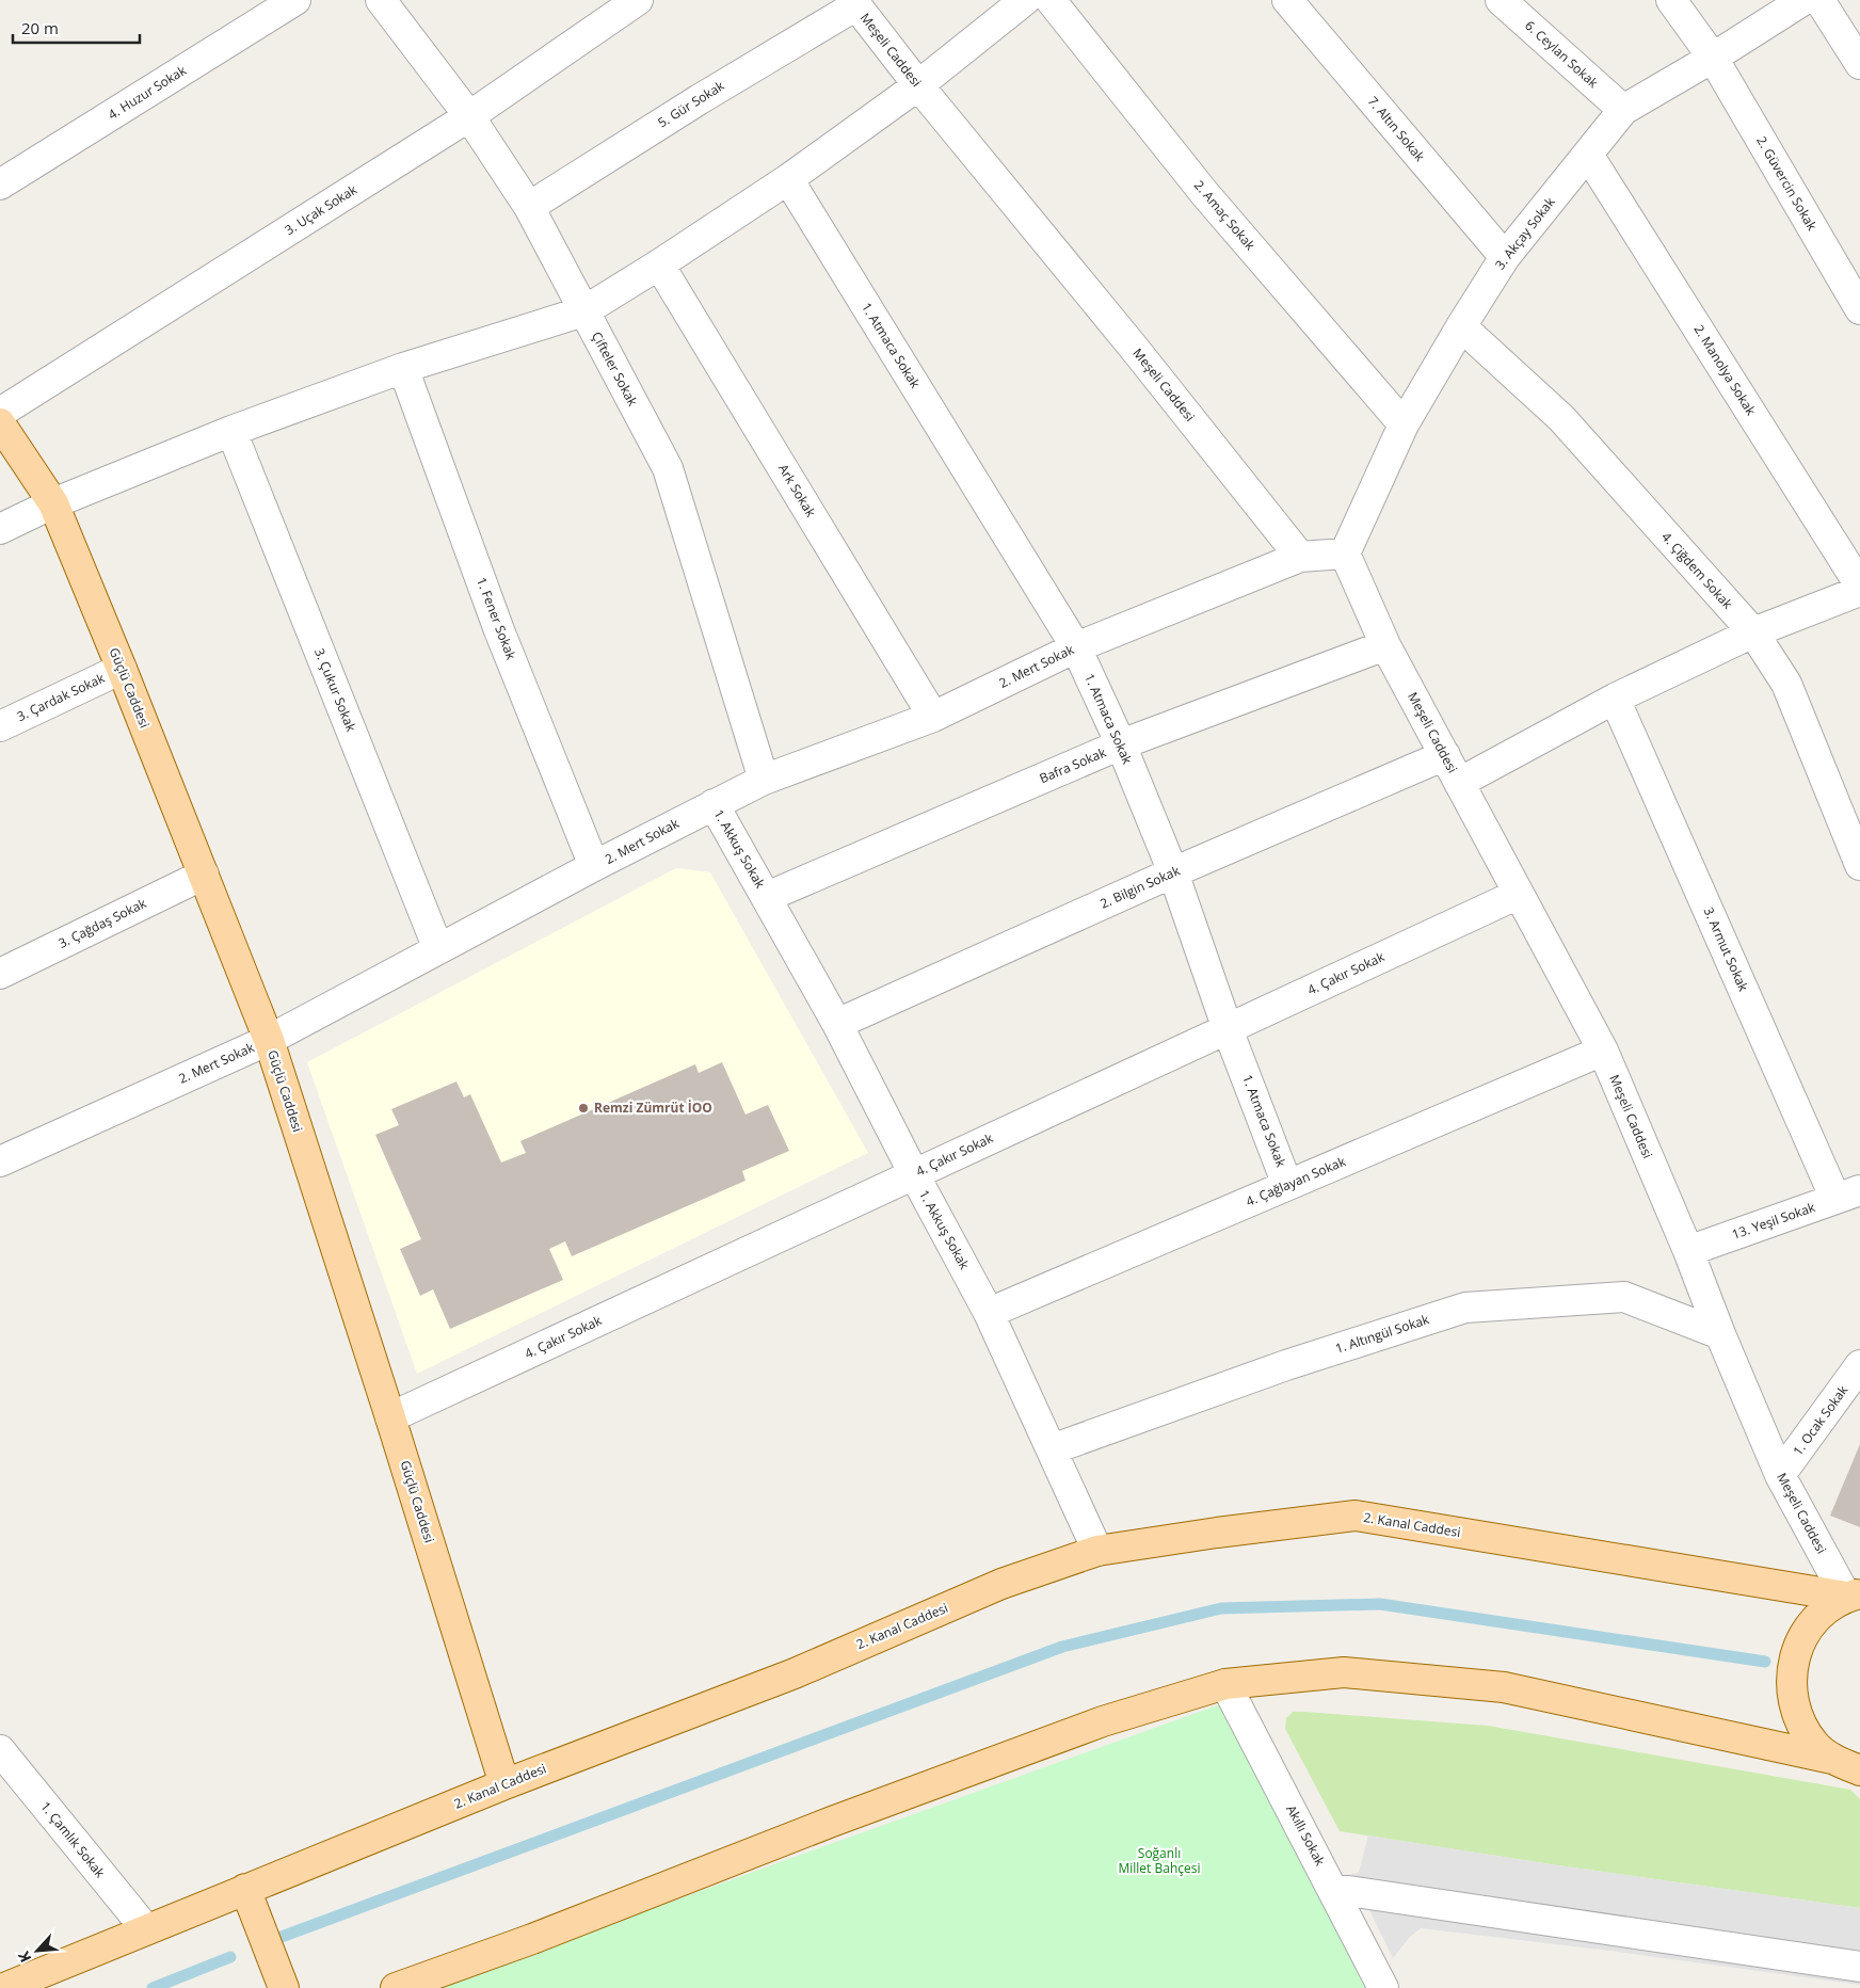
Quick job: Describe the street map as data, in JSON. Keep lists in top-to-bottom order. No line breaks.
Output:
{"streets":{"main road":["Güçlü Caddesi","2. Kanal Caddesi"],"street":["Meşeli Caddesi","6. Ceylan Sokak","4. Huzur Sokak","5. Gür Sokak","7. Altın Sokak","2. Güvercin Sokak","3. Uçak Sokak","2. Amaç Sokak","3. Akçay Sokak","1. Atmaca Sokak","Çifteler Sokak","2. Manolya Sokak","Ark Sokak","4. Çiğdem Sokak","1. Fener Sokak","2. Mert Sokak","3. Çukur Sokak","3. Çardak Sokak","Bafra Sokak","1. Akkuş Sokak","2. Bilgin Sokak","3. Çağdaş Sokak","3. Armut Sokak","4. Çakır Sokak","4. Çağlayan Sokak","13. Yeşil Sokak","1. Altıngül Sokak","1. Ocak Sokak","Akıllı Sokak","1. Çamlık Sokak"]},"crossings":[["Meşeli Caddesi","5. Gür Sokak"],["Meşeli Caddesi","3. Akçay Sokak"],["Meşeli Caddesi","2. Mert Sokak"],["Meşeli Caddesi","Bafra Sokak"],["Meşeli Caddesi","2. Bilgin Sokak"],["Meşeli Caddesi","4. Çakır Sokak"],["Meşeli Caddesi","4. Çağlayan Sokak"],["Meşeli Caddesi","13. Yeşil Sokak"],["Meşeli Caddesi","1. Altıngül Sokak"],["Meşeli Caddesi","1. Ocak Sokak"],["Meşeli Caddesi","2. Kanal Caddesi"],["6. Ceylan Sokak","3. Akçay Sokak"],["5. Gür Sokak","Çifteler Sokak"],["7. Altın Sokak","3. Akçay Sokak"],["2. Güvercin Sokak","3. Akçay Sokak"],["3. Uçak Sokak","Çifteler Sokak"],["2. Amaç Sokak","3. Akçay Sokak"],["3. Akçay Sokak","2. Manolya Sokak"],["3. Akçay Sokak","4. Çiğdem Sokak"],["1. Atmaca Sokak","2. Mert Sokak"],["1. Atmaca Sokak","Bafra Sokak"],["1. Atmaca Sokak","2. Bilgin Sokak"],["1. Atmaca Sokak","4. Çakır Sokak"],["1. Atmaca Sokak","4. Çağlayan Sokak"],["Çifteler Sokak","2. Mert Sokak"],["Ark Sokak","2. Mert Sokak"],["1. Fener Sokak","2. Mert Sokak"],["2. Mert Sokak","Güçlü Caddesi"],["2. Mert Sokak","3. Çukur Sokak"],["2. Mert Sokak","1. Akkuş Sokak"],["Güçlü Caddesi","3. Çardak Sokak"],["Güçlü Caddesi","3. Çağdaş Sokak"],["Güçlü Caddesi","4. Çakır Sokak"],["Güçlü Caddesi","2. Kanal Caddesi"],["Bafra Sokak","1. Akkuş Sokak"],["1. Akkuş Sokak","2. Bilgin Sokak"],["1. Akkuş Sokak","4. Çakır Sokak"],["1. Akkuş Sokak","4. Çağlayan Sokak"],["1. Akkuş Sokak","1. Altıngül Sokak"],["1. Akkuş Sokak","2. Kanal Caddesi"],["3. Armut Sokak","13. Yeşil Sokak"],["2. Kanal Caddesi","1. Çamlık Sokak"]],"parks":["Soğanlı Millet Bahçesi"],"places":["Remzi Zümrüt İOO"],"scale_bar":"20 m","north":"bottom left"}
